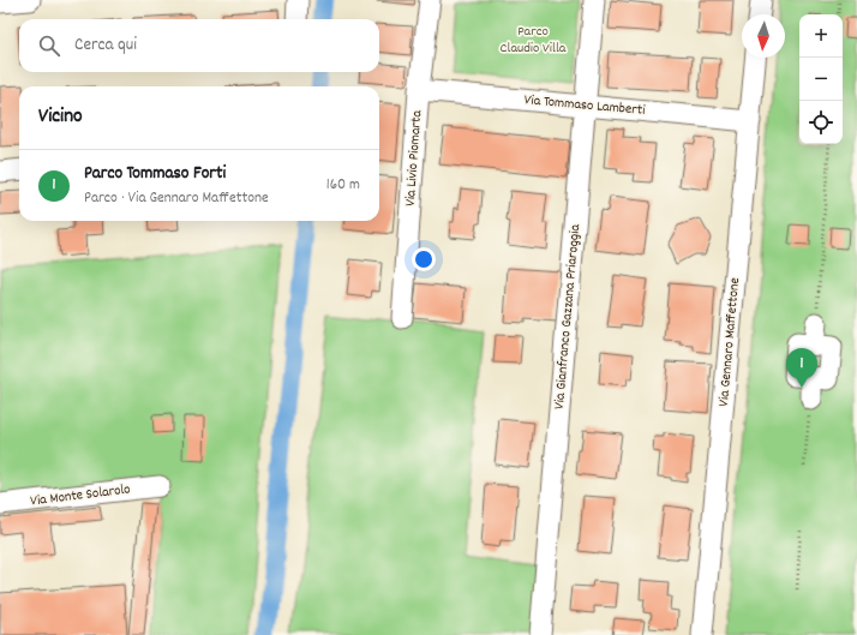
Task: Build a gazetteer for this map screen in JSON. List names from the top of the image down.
{
  "streets": {
    "street": [
      "Via Tommaso Lamberti",
      "Via Livio Piomarta",
      "Via Gianfranco Gazzana Priaroggia",
      "Via Gennaro Maffettone",
      "Via Monte Solarolo"
    ]
  },
  "crossings": [
    ["Via Tommaso Lamberti", "Via Livio Piomarta"],
    ["Via Tommaso Lamberti", "Via Gianfranco Gazzana Priaroggia"],
    ["Via Tommaso Lamberti", "Via Gennaro Maffettone"]
  ],
  "parks": ["Parco Claudio Villa"],
  "north": "bottom",
  "page": {
    "map_buttons": ["+", "−"],
    "search": "Cerca qui",
    "heading": "Vicino",
    "list": [
      {
        "mark": "1",
        "name": "Parco Tommaso Forti",
        "note": "Parco · Via Gennaro Maffettone",
        "value": "160 m"
      }
    ],
    "pins": "1"
  }
}
